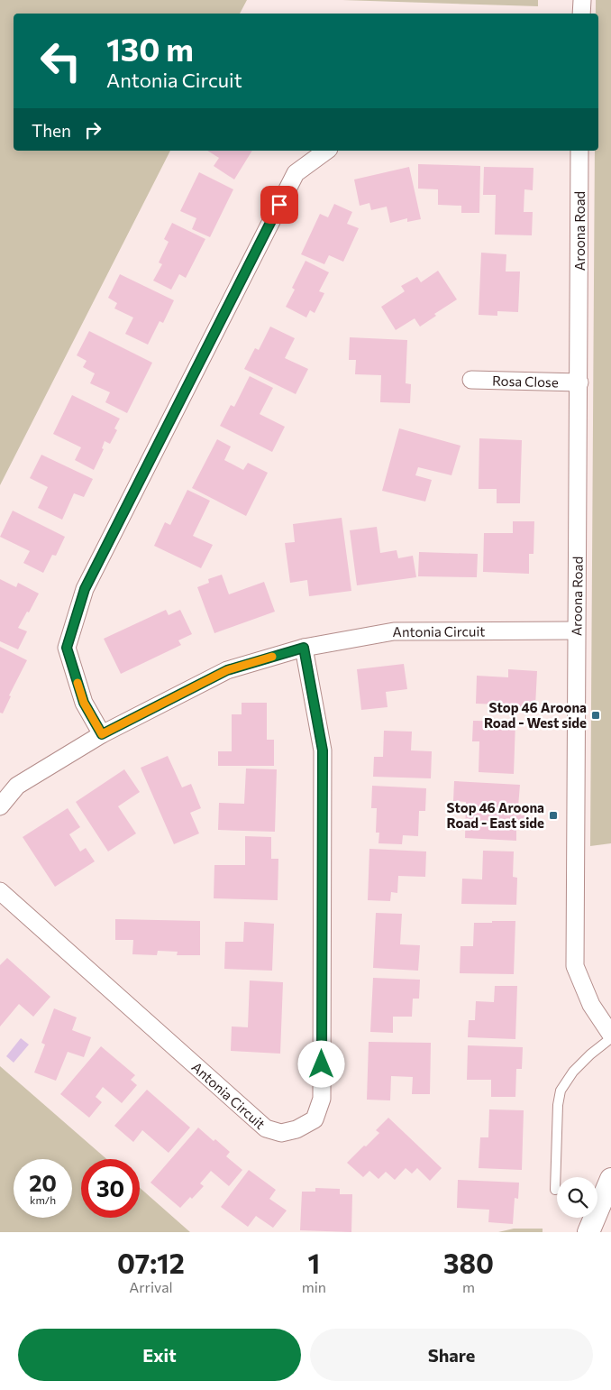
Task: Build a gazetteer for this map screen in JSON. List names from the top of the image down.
{
  "streets": {
    "street": ["Aroona Road", "Rosa Close", "Antonia Circuit"]
  },
  "crossings": [
    ["Aroona Road", "Rosa Close"],
    ["Aroona Road", "Antonia Circuit"]
  ],
  "places": {
    "transit": ["Stop 46 Aroona Road - West side", "Stop 46 Aroona Road - East side"]
  },
  "page": {
    "turn": ["130 m", "Antonia Circuit"],
    "then": "Then",
    "speed": "20 km/h",
    "limit": "30",
    "eta": [
      "07:12",
      "Arrival",
      "1",
      "min",
      "380",
      "m"
    ],
    "buttons": ["Exit", "Share"]
  }
}
